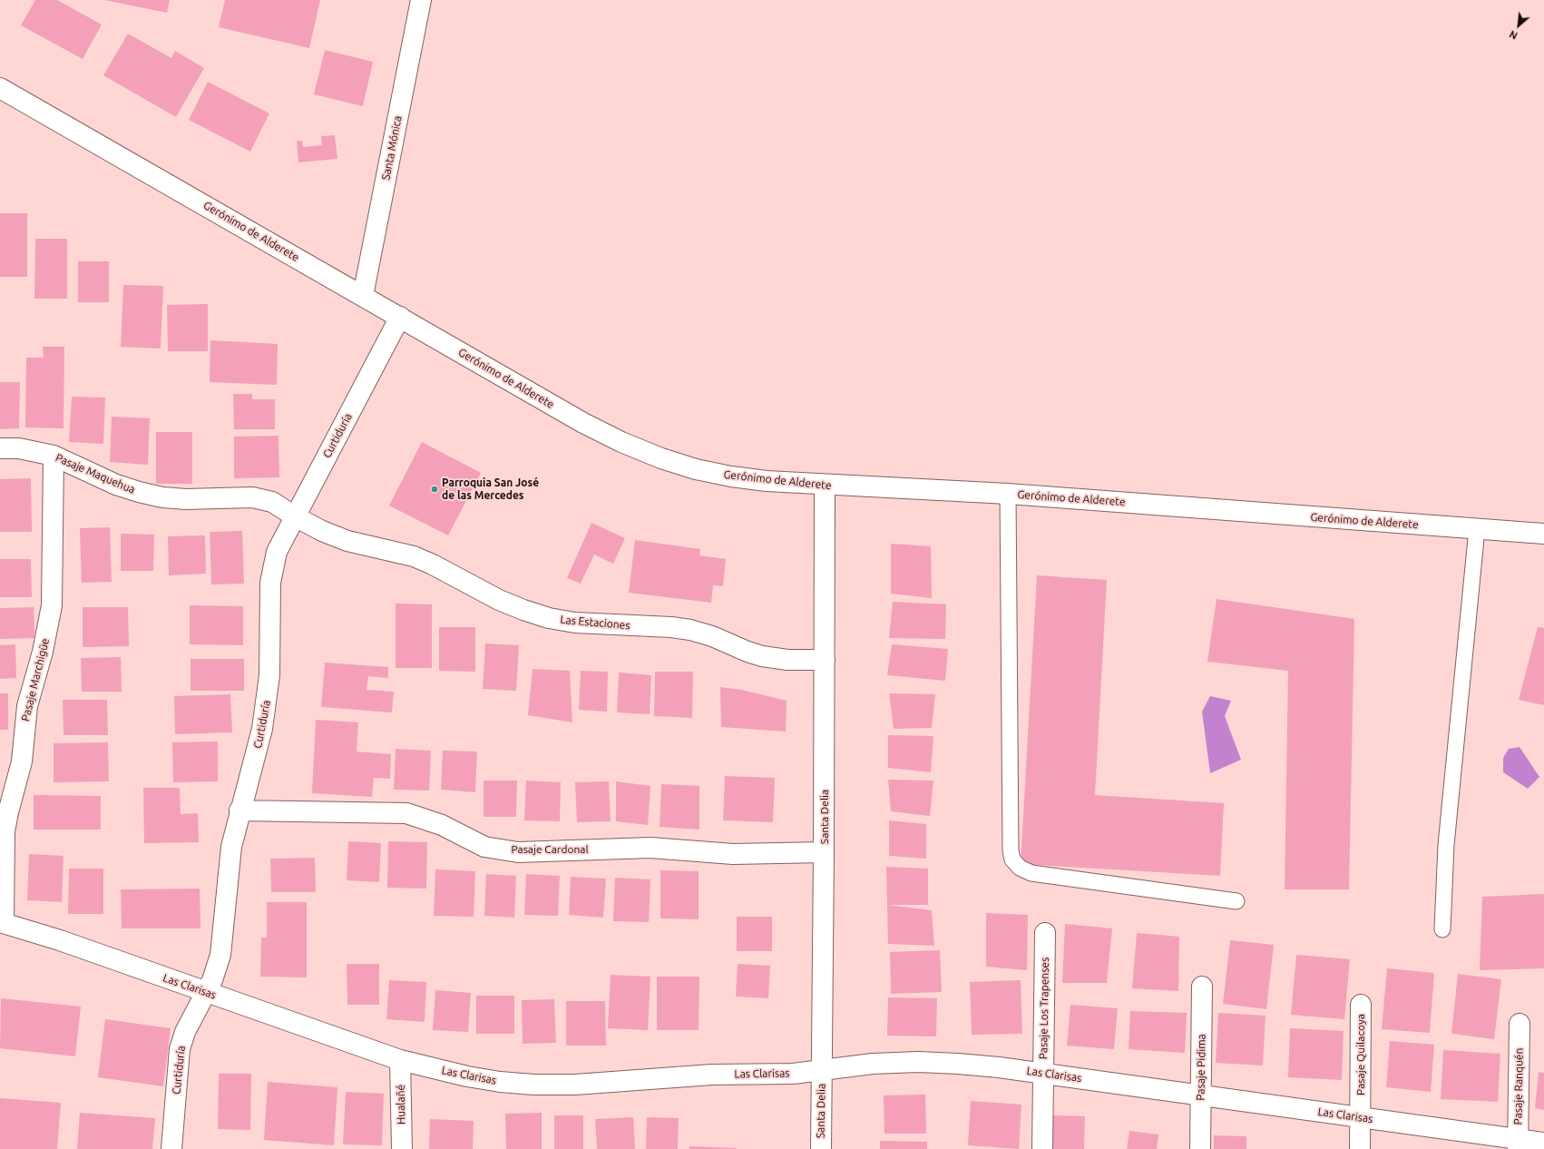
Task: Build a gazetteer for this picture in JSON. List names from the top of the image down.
{
  "streets": {
    "street": [
      "Santa Mónica",
      "Gerónimo de Alderete",
      "Curtiduría",
      "Pasaje Maquehua",
      "Las Estaciones",
      "Pasaje Marchigüe",
      "Santa Delia",
      "Pasaje Cardonal",
      "Las Clarisas",
      "Pasaje Los Trapenses",
      "Pasaje Quilacoya",
      "Pasaje Pidima",
      "Pasaje Ranquén",
      "Hualañé"
    ]
  },
  "crossings": [
    ["Santa Mónica", "Gerónimo de Alderete"],
    ["Gerónimo de Alderete", "Curtiduría"],
    ["Gerónimo de Alderete", "Santa Delia"],
    ["Curtiduría", "Pasaje Maquehua"],
    ["Curtiduría", "Las Estaciones"],
    ["Curtiduría", "Pasaje Cardonal"],
    ["Curtiduría", "Las Clarisas"],
    ["Pasaje Maquehua", "Las Estaciones"],
    ["Pasaje Maquehua", "Pasaje Marchigüe"],
    ["Las Estaciones", "Santa Delia"],
    ["Pasaje Marchigüe", "Las Clarisas"],
    ["Santa Delia", "Pasaje Cardonal"],
    ["Santa Delia", "Las Clarisas"],
    ["Las Clarisas", "Pasaje Los Trapenses"],
    ["Las Clarisas", "Pasaje Quilacoya"],
    ["Las Clarisas", "Pasaje Pidima"],
    ["Las Clarisas", "Pasaje Ranquén"],
    ["Las Clarisas", "Hualañé"]
  ],
  "places": ["Parroquia San José de las Mercedes"],
  "north": "bottom left"
}
